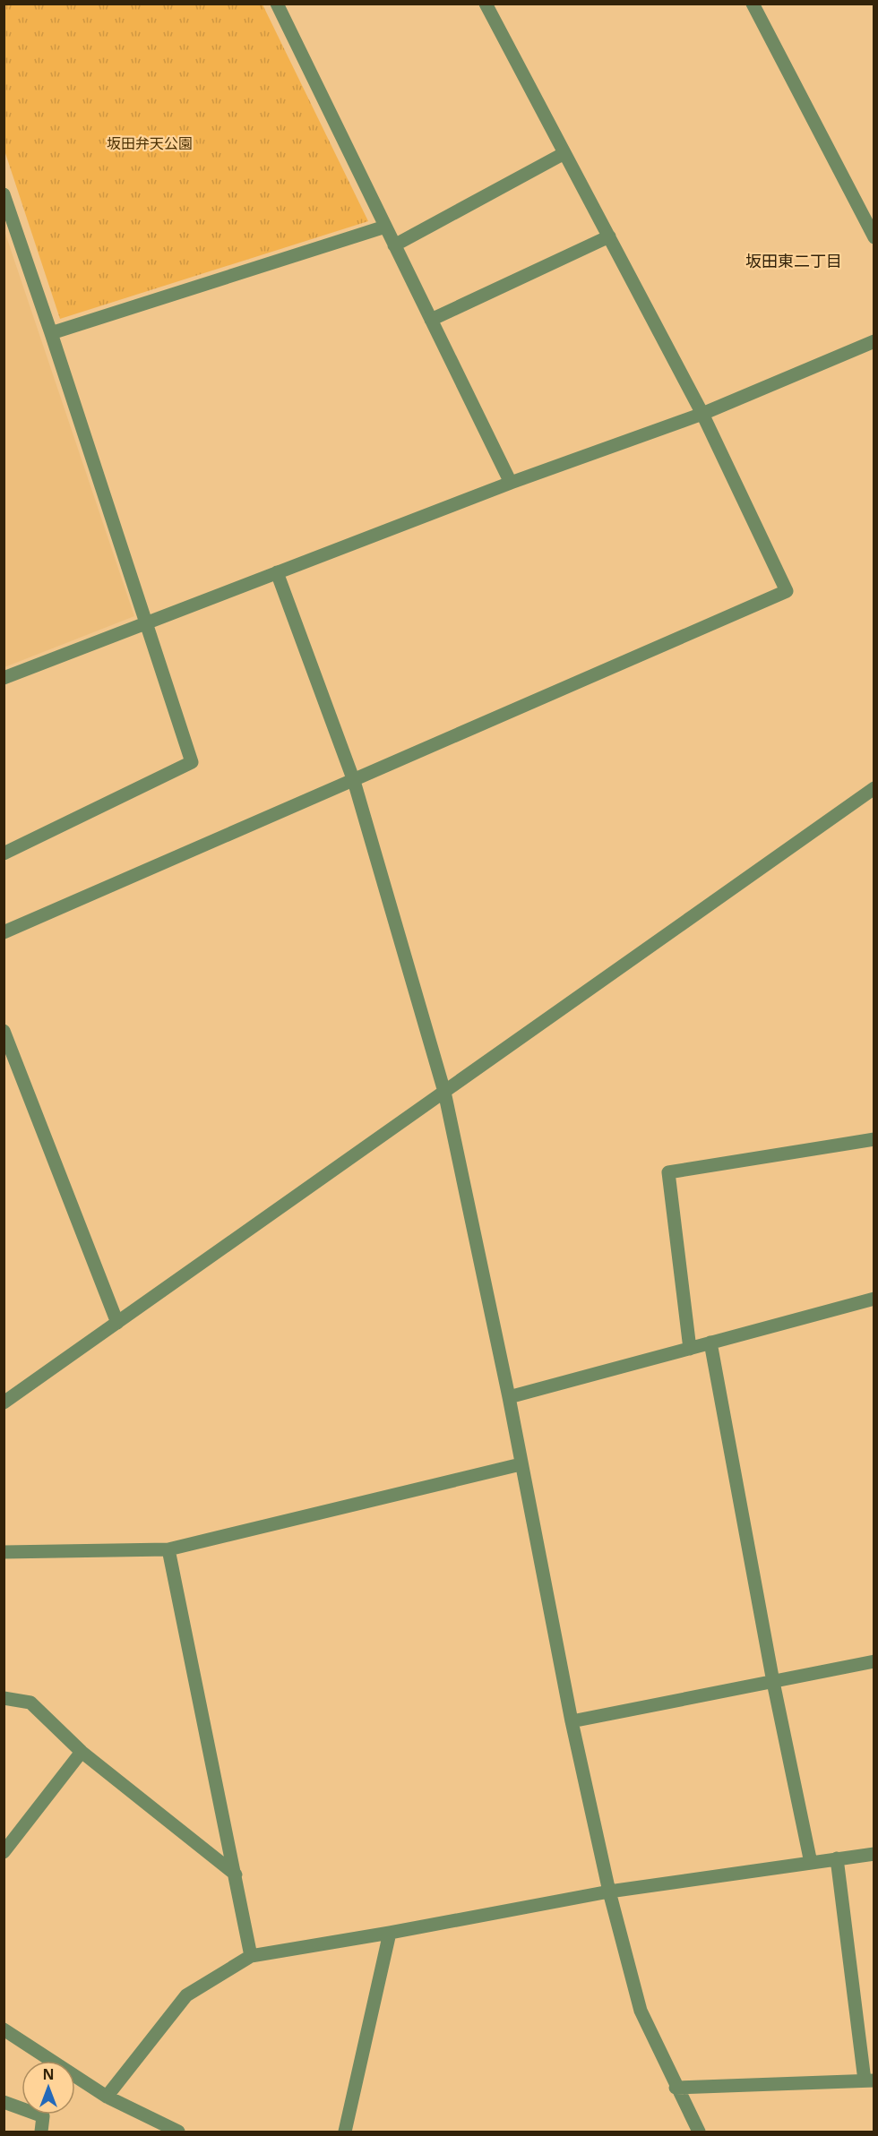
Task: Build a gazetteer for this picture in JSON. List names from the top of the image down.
{
  "districts": ["坂田東二丁目"],
  "parks": ["坂田弁天公園"],
  "north": "top"
}
